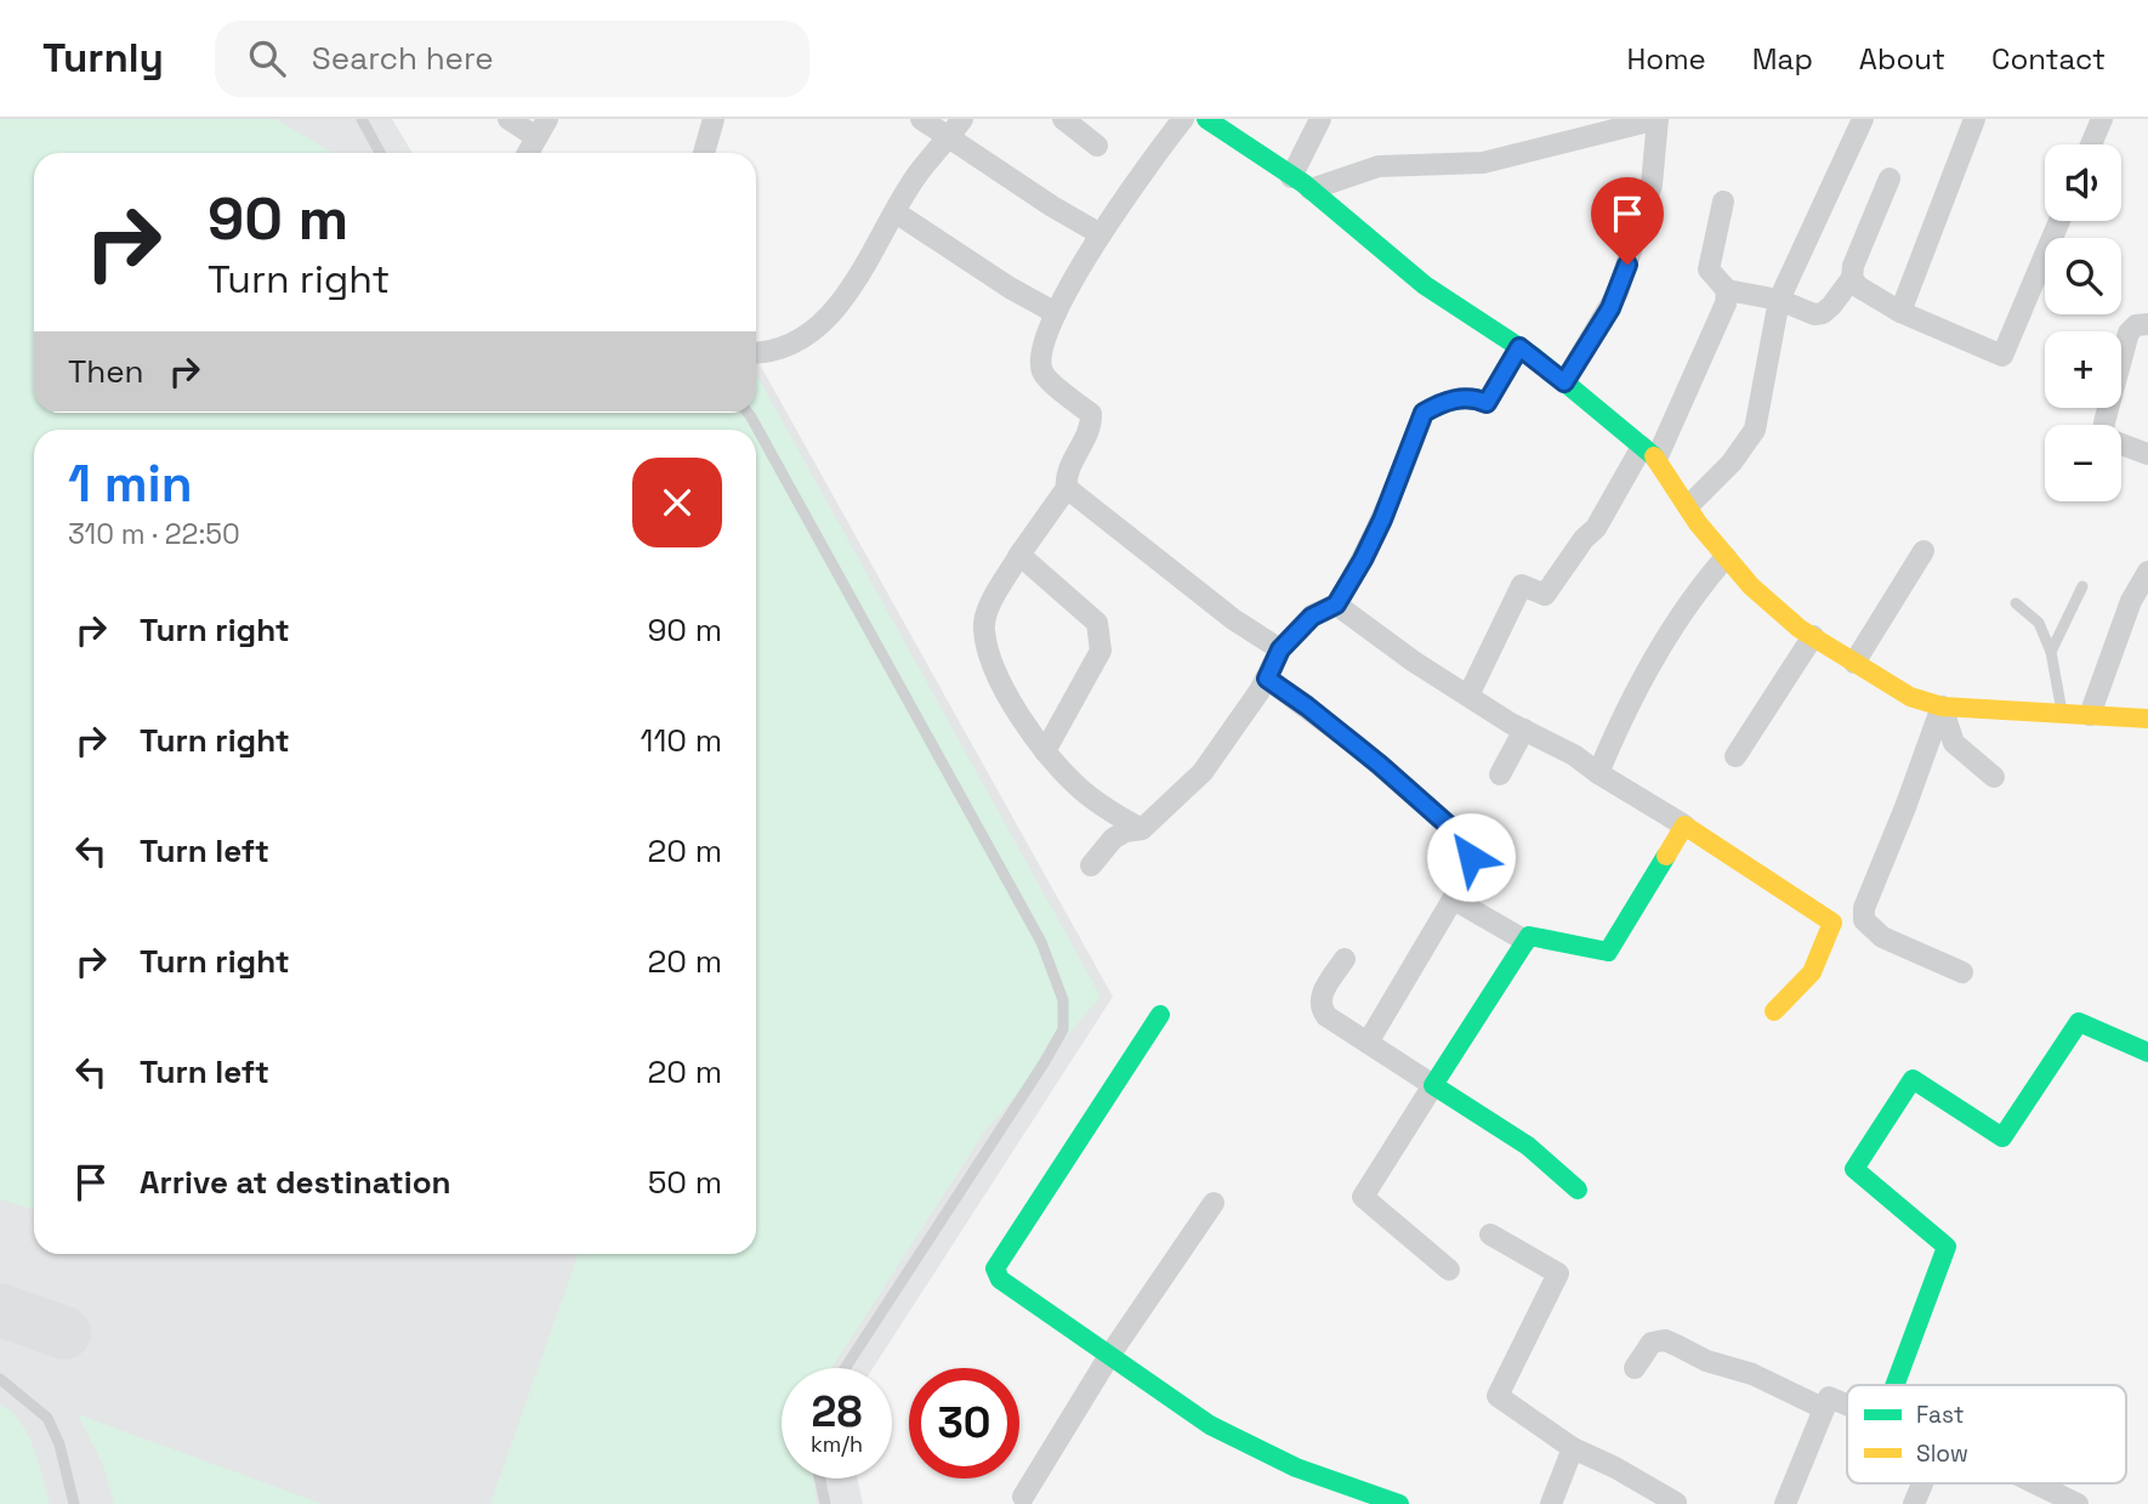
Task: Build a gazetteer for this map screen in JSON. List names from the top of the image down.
{
  "legend": ["Fast", "Slow"],
  "page": {
    "header": "Turnly",
    "search": "Search here",
    "nav": [
      "Home",
      "Map",
      "About",
      "Contact"
    ],
    "map_buttons": ["+", "−"],
    "turn": ["90 m", "Turn right"],
    "then": "Then",
    "heading": ["1 min", "310 m · 22:50"],
    "list": [
      {
        "name": "Turn right",
        "value": "90 m"
      },
      {
        "name": "Turn right",
        "value": "110 m"
      },
      {
        "name": "Turn left",
        "value": "20 m"
      },
      {
        "name": "Turn right",
        "value": "20 m"
      },
      {
        "name": "Turn left",
        "value": "20 m"
      },
      {
        "name": "Arrive at destination",
        "value": "50 m"
      }
    ],
    "speed": "28 km/h",
    "limit": "30"
  }
}
